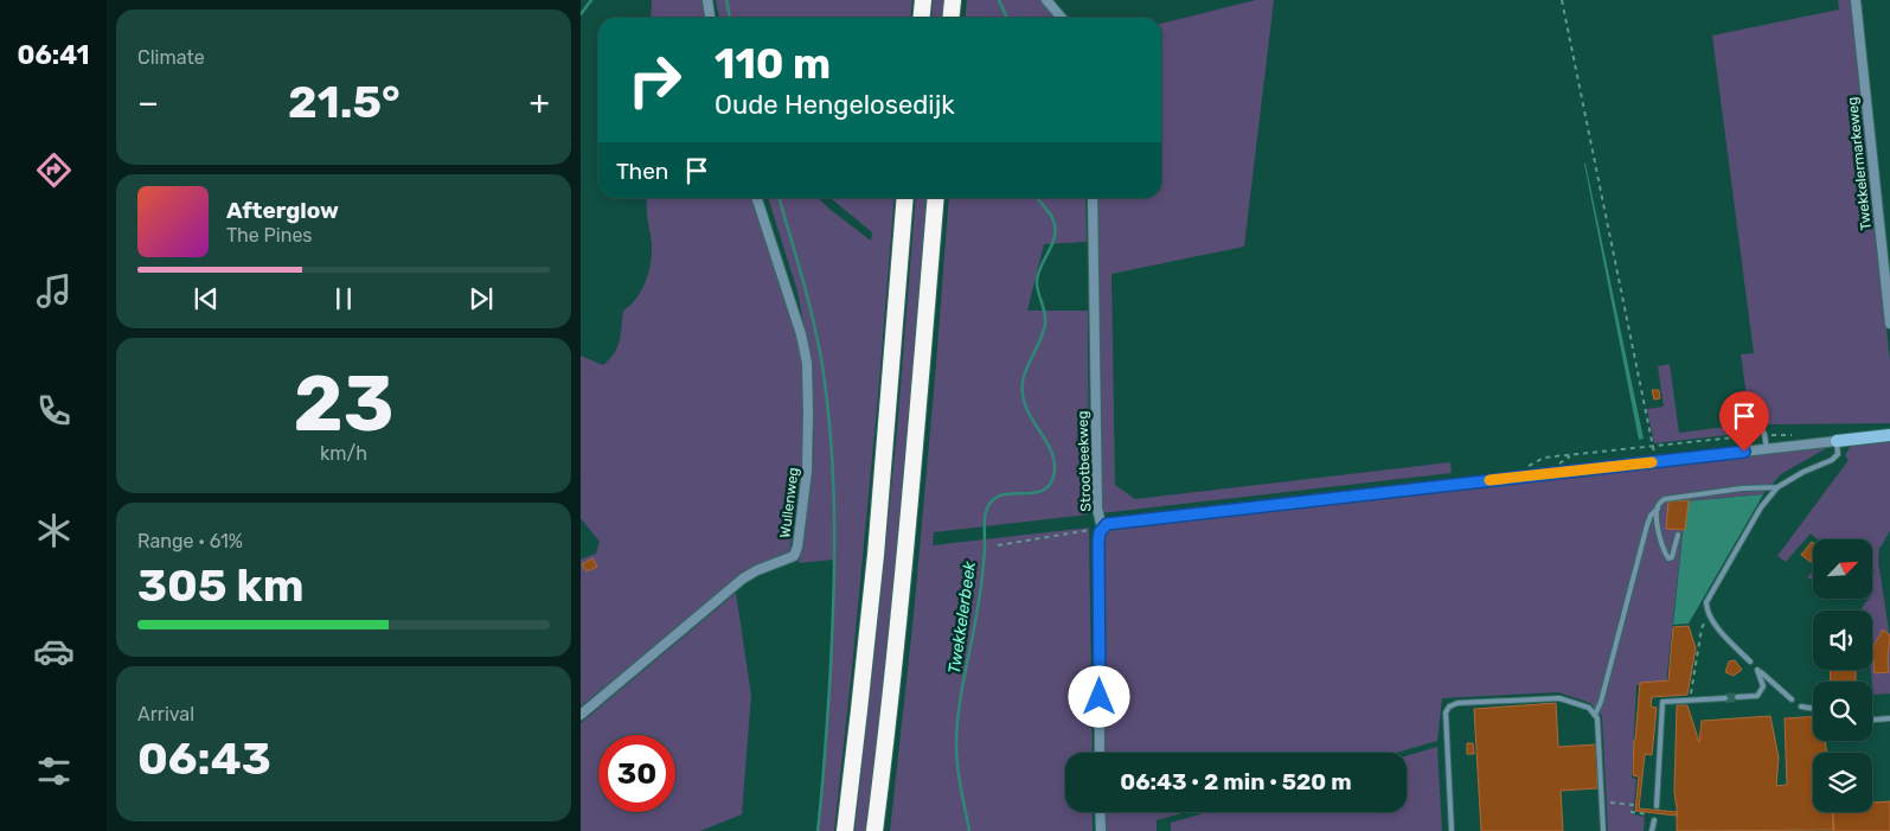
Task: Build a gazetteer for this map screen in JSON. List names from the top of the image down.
{
  "streets": {
    "street": ["Twekkelermarkeweg", "Strootbeekweg", "Wullenweg"]
  },
  "water": ["Twekkelerbeek"],
  "north": "top right",
  "page": {
    "tabs": "06:41",
    "tile": [
      "Climate",
      ["23", "km/h"],
      ["Range · 61%", "305 km"],
      ["Arrival", "06:43"]
    ],
    "turn": ["110 m", "Oude Hengelosedijk"],
    "heat": ["−", "21.5°", "+"],
    "then": "Then",
    "song": ["Afterglow", "The Pines"],
    "limit": "30",
    "trip": "06:43 · 2 min · 520 m"
  }
}
